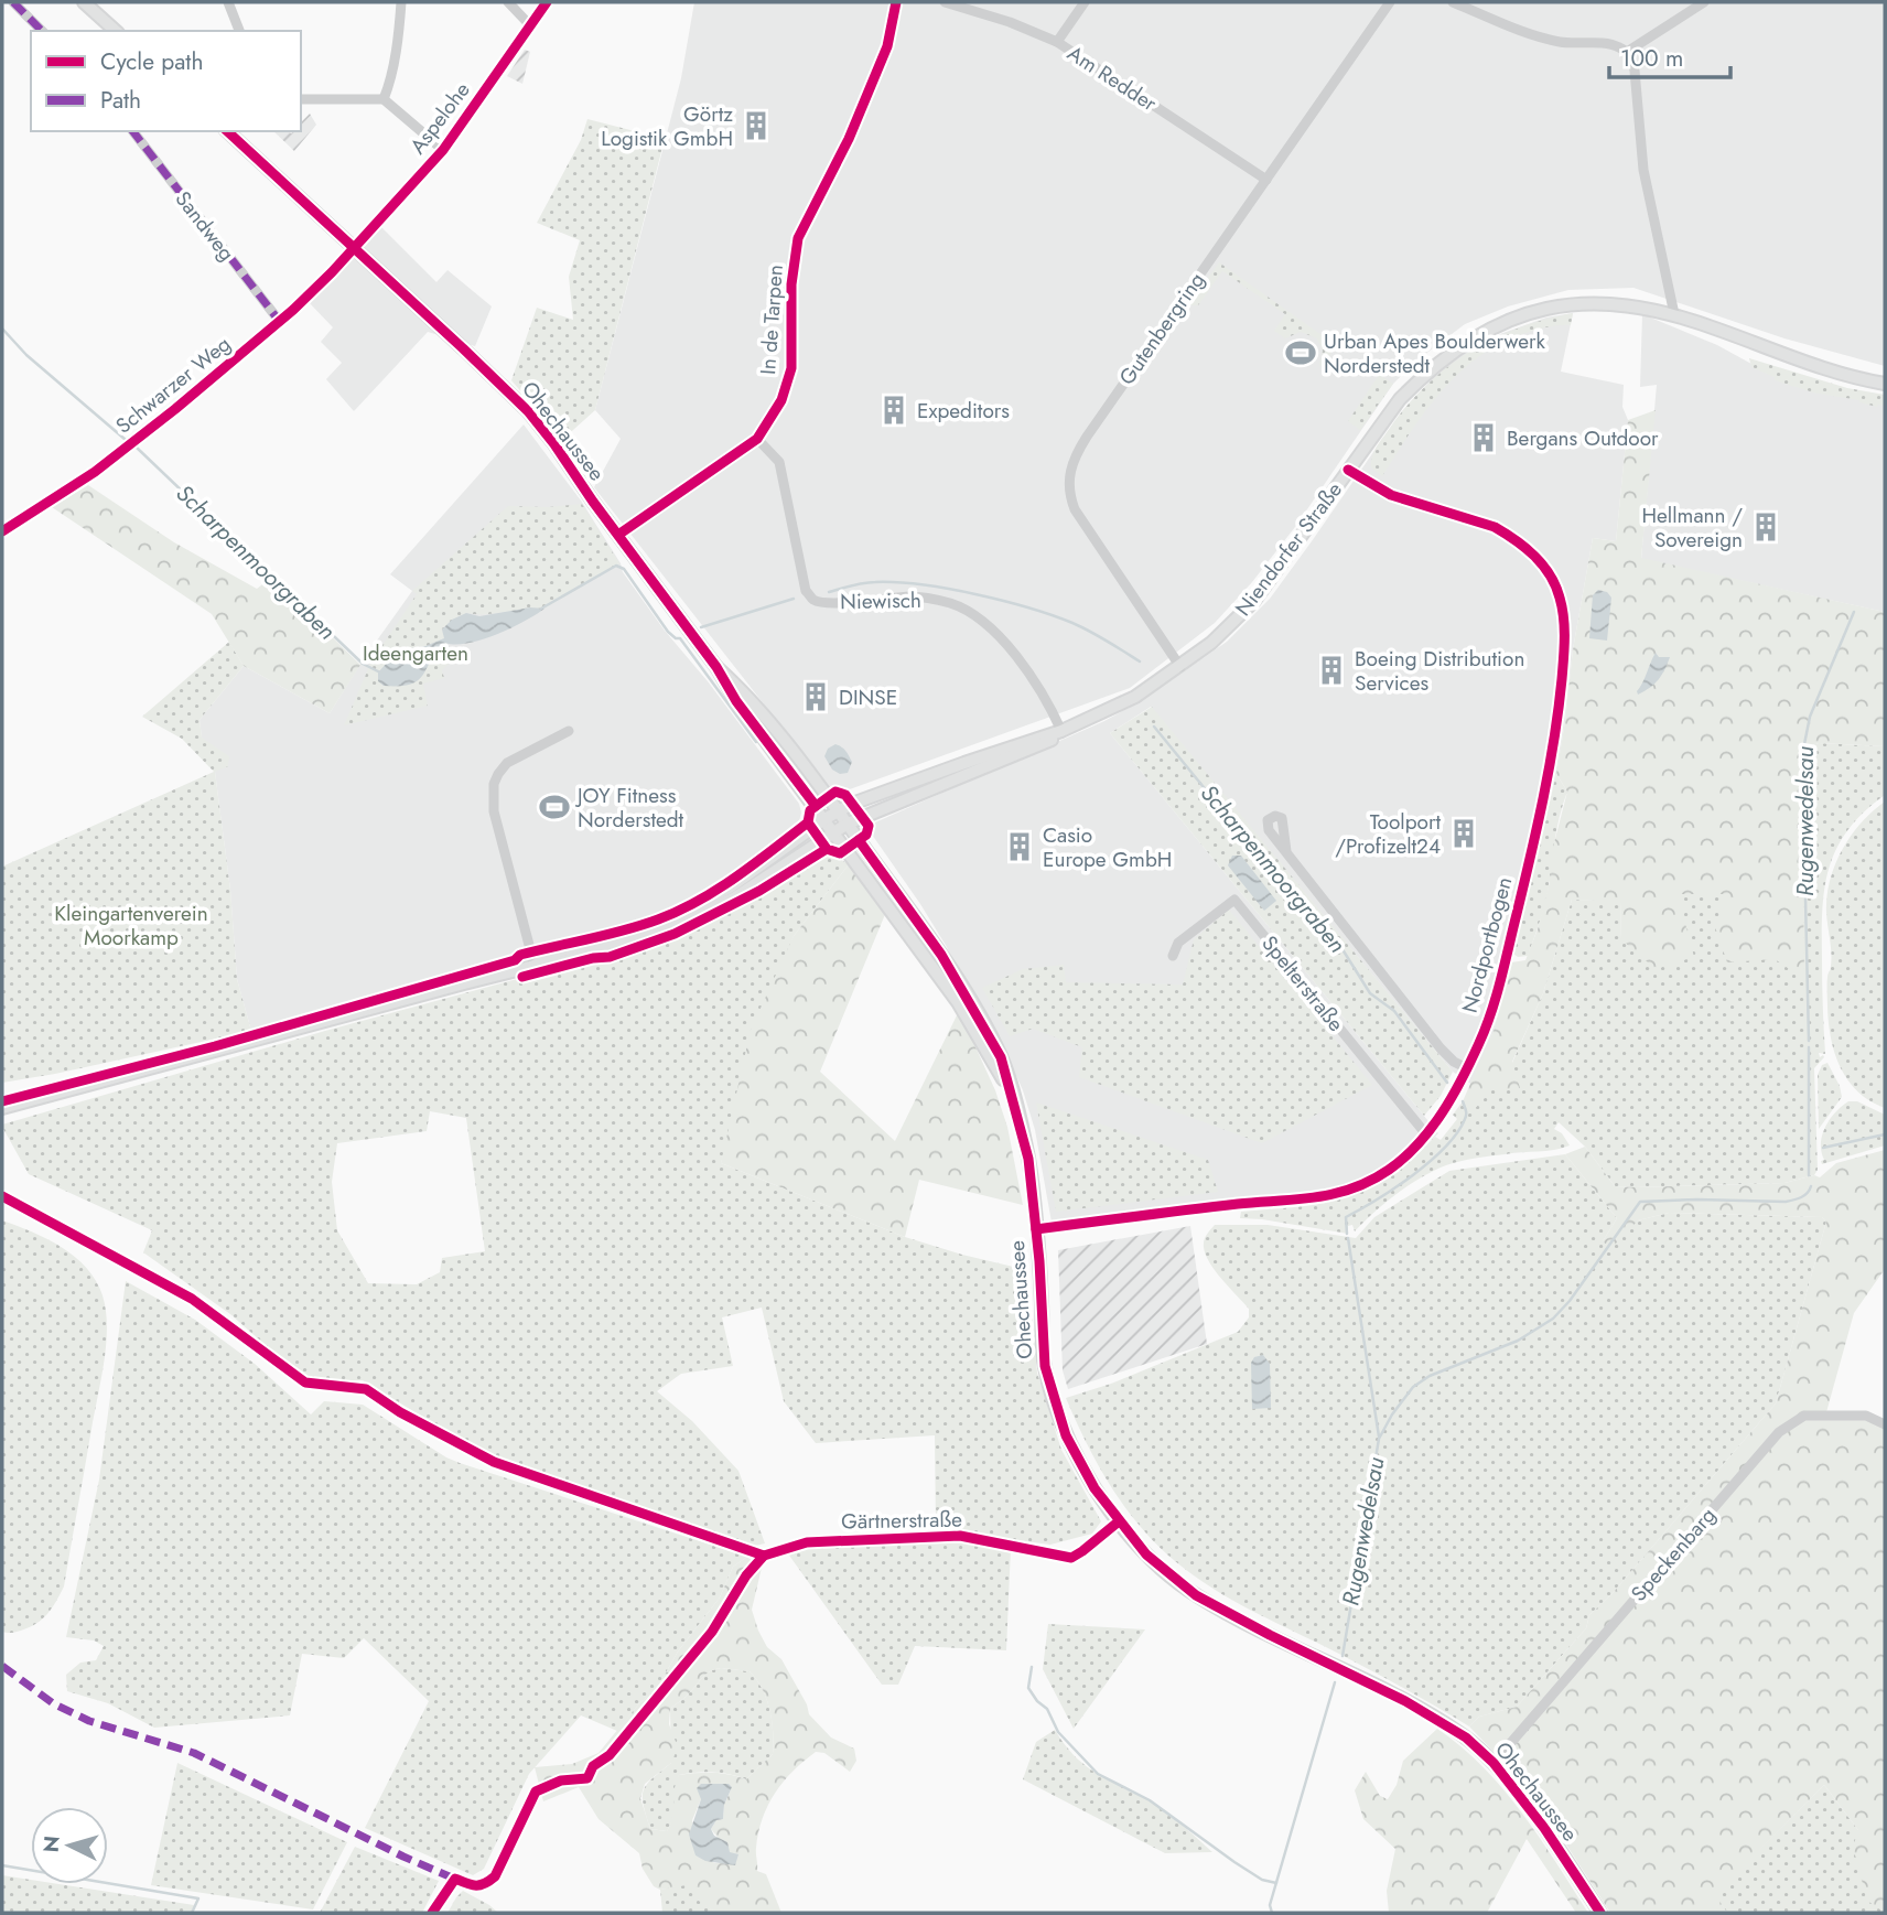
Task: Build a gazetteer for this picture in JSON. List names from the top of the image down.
{
  "streets": {
    "main road": ["Ohechaussee", "Niendorfer Straße"],
    "street": [
      "Am Redder",
      "Aspelohe",
      "Sandweg",
      "In de Tarpen",
      "Gutenbergring",
      "Schwarzer Weg",
      "Niewisch",
      "Nordportbogen",
      "Spelterstraße",
      "Gärtnerstraße",
      "Speckenbarg"
    ]
  },
  "crossings": [
    ["Am Redder", "Gutenbergring"],
    ["Aspelohe", "Schwarzer Weg"],
    ["Aspelohe", "Ohechaussee"],
    ["Sandweg", "Schwarzer Weg"],
    ["In de Tarpen", "Ohechaussee"],
    ["In de Tarpen", "Niewisch"],
    ["Gutenbergring", "Niendorfer Straße"],
    ["Schwarzer Weg", "Ohechaussee"],
    ["Ohechaussee", "Niendorfer Straße"],
    ["Ohechaussee", "Nordportbogen"],
    ["Ohechaussee", "Gärtnerstraße"],
    ["Ohechaussee", "Speckenbarg"],
    ["Niendorfer Straße", "Niewisch"],
    ["Niendorfer Straße", "Nordportbogen"],
    ["Nordportbogen", "Spelterstraße"]
  ],
  "water": ["Scharpenmoorgraben", "Rugenwedelsau"],
  "parks": ["Ideengarten", "Kleingartenverein Moorkamp"],
  "places": {
    "building": [
      "Görtz Logistik GmbH",
      "Expeditors",
      "Bergans Outdoor",
      "Hellmann / Sovereign",
      "Boeing Distribution Services",
      "DINSE",
      "Toolport /Profizelt24",
      "Casio Europe GmbH"
    ],
    "sports": ["Urban Apes Boulderwerk Norderstedt", "JOY Fitness Norderstedt"]
  },
  "legend": ["Cycle path", "Path"],
  "scale_bar": "100 m",
  "north": "left"
}
